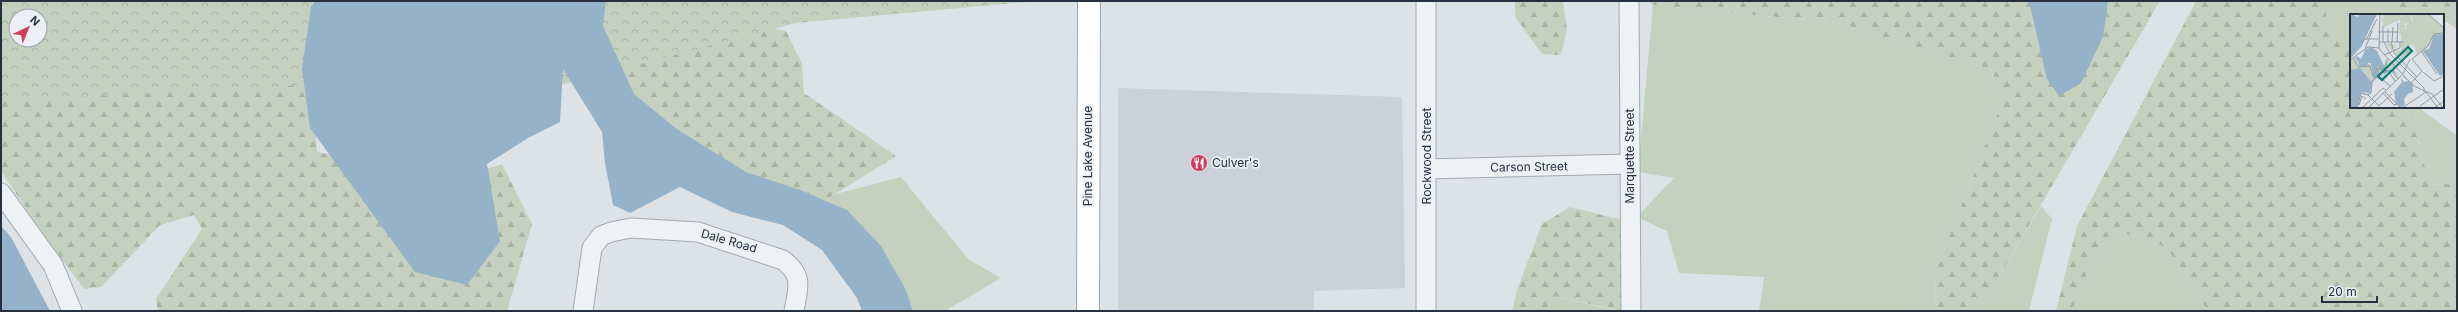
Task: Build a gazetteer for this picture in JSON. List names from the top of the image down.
{
  "streets": {
    "main road": ["Pine Lake Avenue"],
    "street": [
      "Rockwood Street",
      "Marquette Street",
      "Carson Street",
      "Dale Road"
    ]
  },
  "crossings": [
    ["Rockwood Street", "Carson Street"],
    ["Marquette Street", "Carson Street"]
  ],
  "places": {
    "restaurant": ["Culver's"]
  },
  "scale_bar": "20 m",
  "north": "top right"
}
